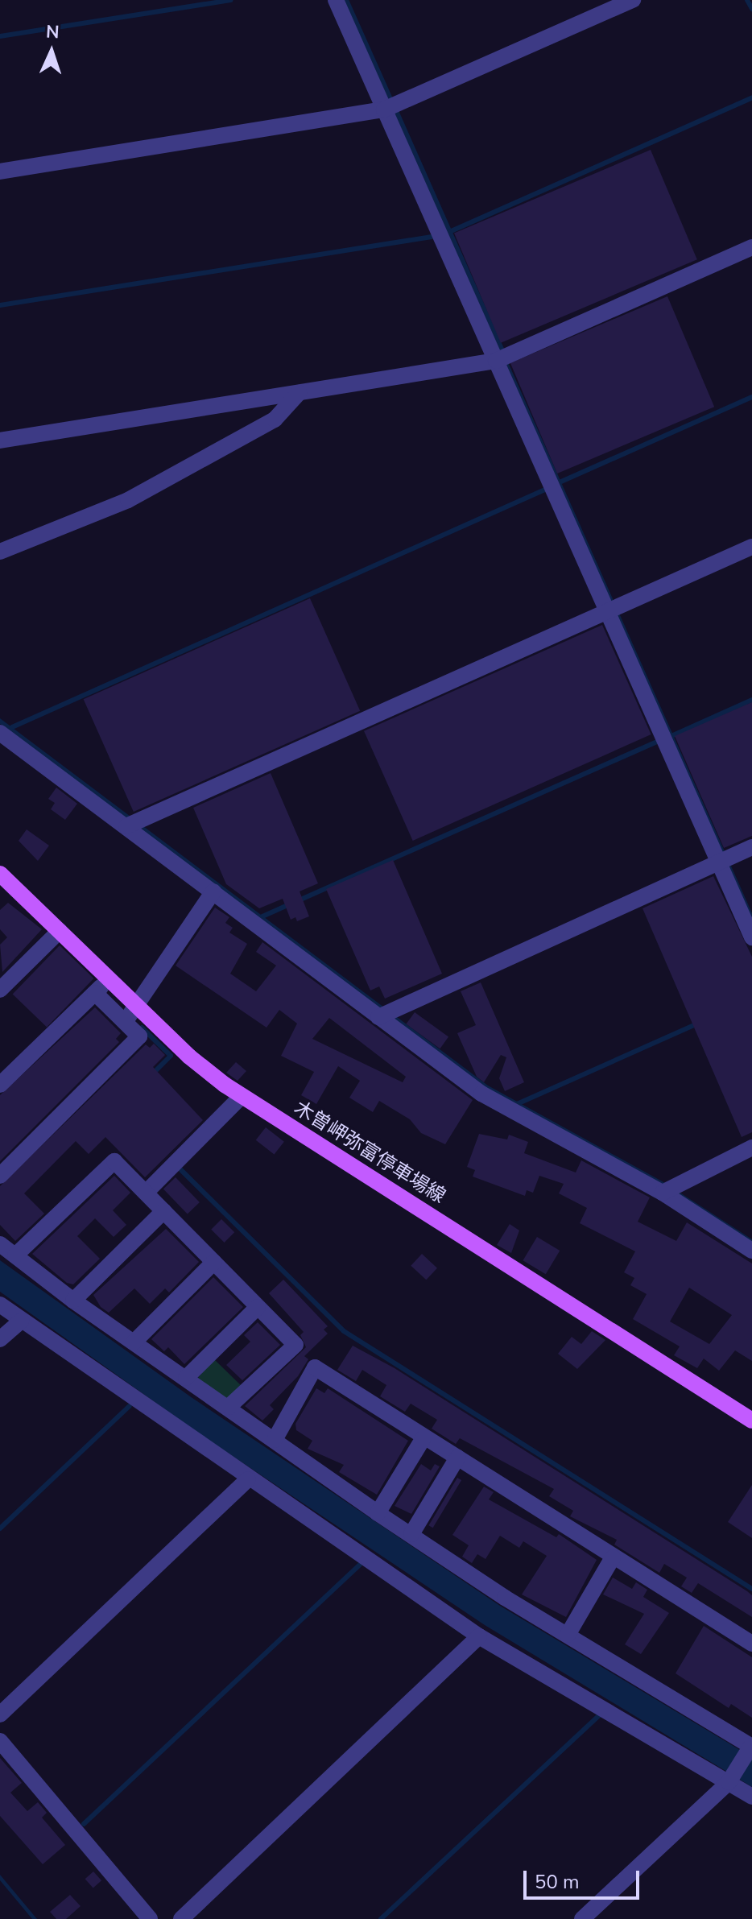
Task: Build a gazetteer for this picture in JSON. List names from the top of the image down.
{
  "streets": {
    "main road": ["木曽岬弥富停車場線"]
  },
  "scale_bar": "50 m",
  "north": "top"
}
